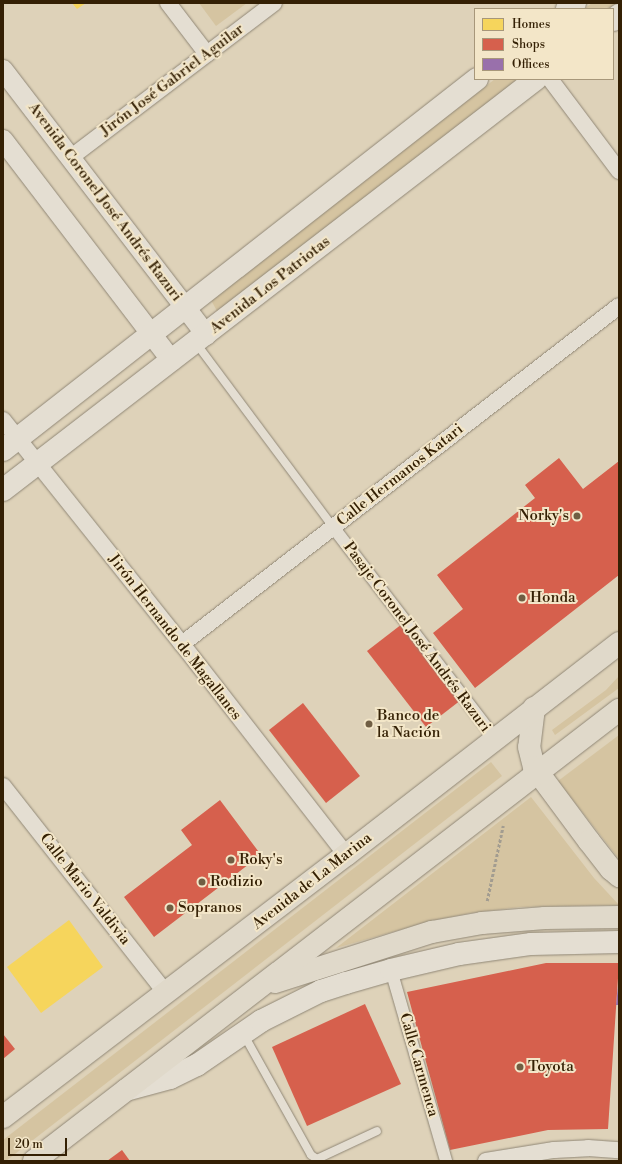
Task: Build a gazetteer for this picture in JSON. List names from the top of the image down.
{
  "streets": {
    "main road": ["Avenida Los Patriotas", "Avenida de La Marina"],
    "street": [
      "Jirón José Gabriel Aguilar",
      "Avenida Coronel José Andrés Razuri",
      "Calle Hermanos Katari",
      "Jirón Hernando de Magallanes",
      "Pasaje Coronel José Andrés Razuri",
      "Calle Mario Valdivia",
      "Calle Carmenca"
    ]
  },
  "crossings": [
    ["Jirón José Gabriel Aguilar", "Avenida Coronel José Andrés Razuri"],
    ["Avenida Coronel José Andrés Razuri", "Avenida Los Patriotas"],
    ["Avenida Coronel José Andrés Razuri", "Pasaje Coronel José Andrés Razuri"],
    ["Avenida Los Patriotas", "Jirón Hernando de Magallanes"],
    ["Avenida Los Patriotas", "Pasaje Coronel José Andrés Razuri"],
    ["Calle Hermanos Katari", "Jirón Hernando de Magallanes"],
    ["Calle Hermanos Katari", "Pasaje Coronel José Andrés Razuri"],
    ["Jirón Hernando de Magallanes", "Avenida de La Marina"],
    ["Pasaje Coronel José Andrés Razuri", "Avenida de La Marina"],
    ["Avenida de La Marina", "Calle Mario Valdivia"]
  ],
  "places": [
    "Norky's",
    "Honda",
    "Banco de la Nación",
    "Roky's",
    "Rodizio",
    "Sopranos",
    "Toyota"
  ],
  "legend": ["Homes", "Shops", "Offices"],
  "scale_bar": "20 m"
}
